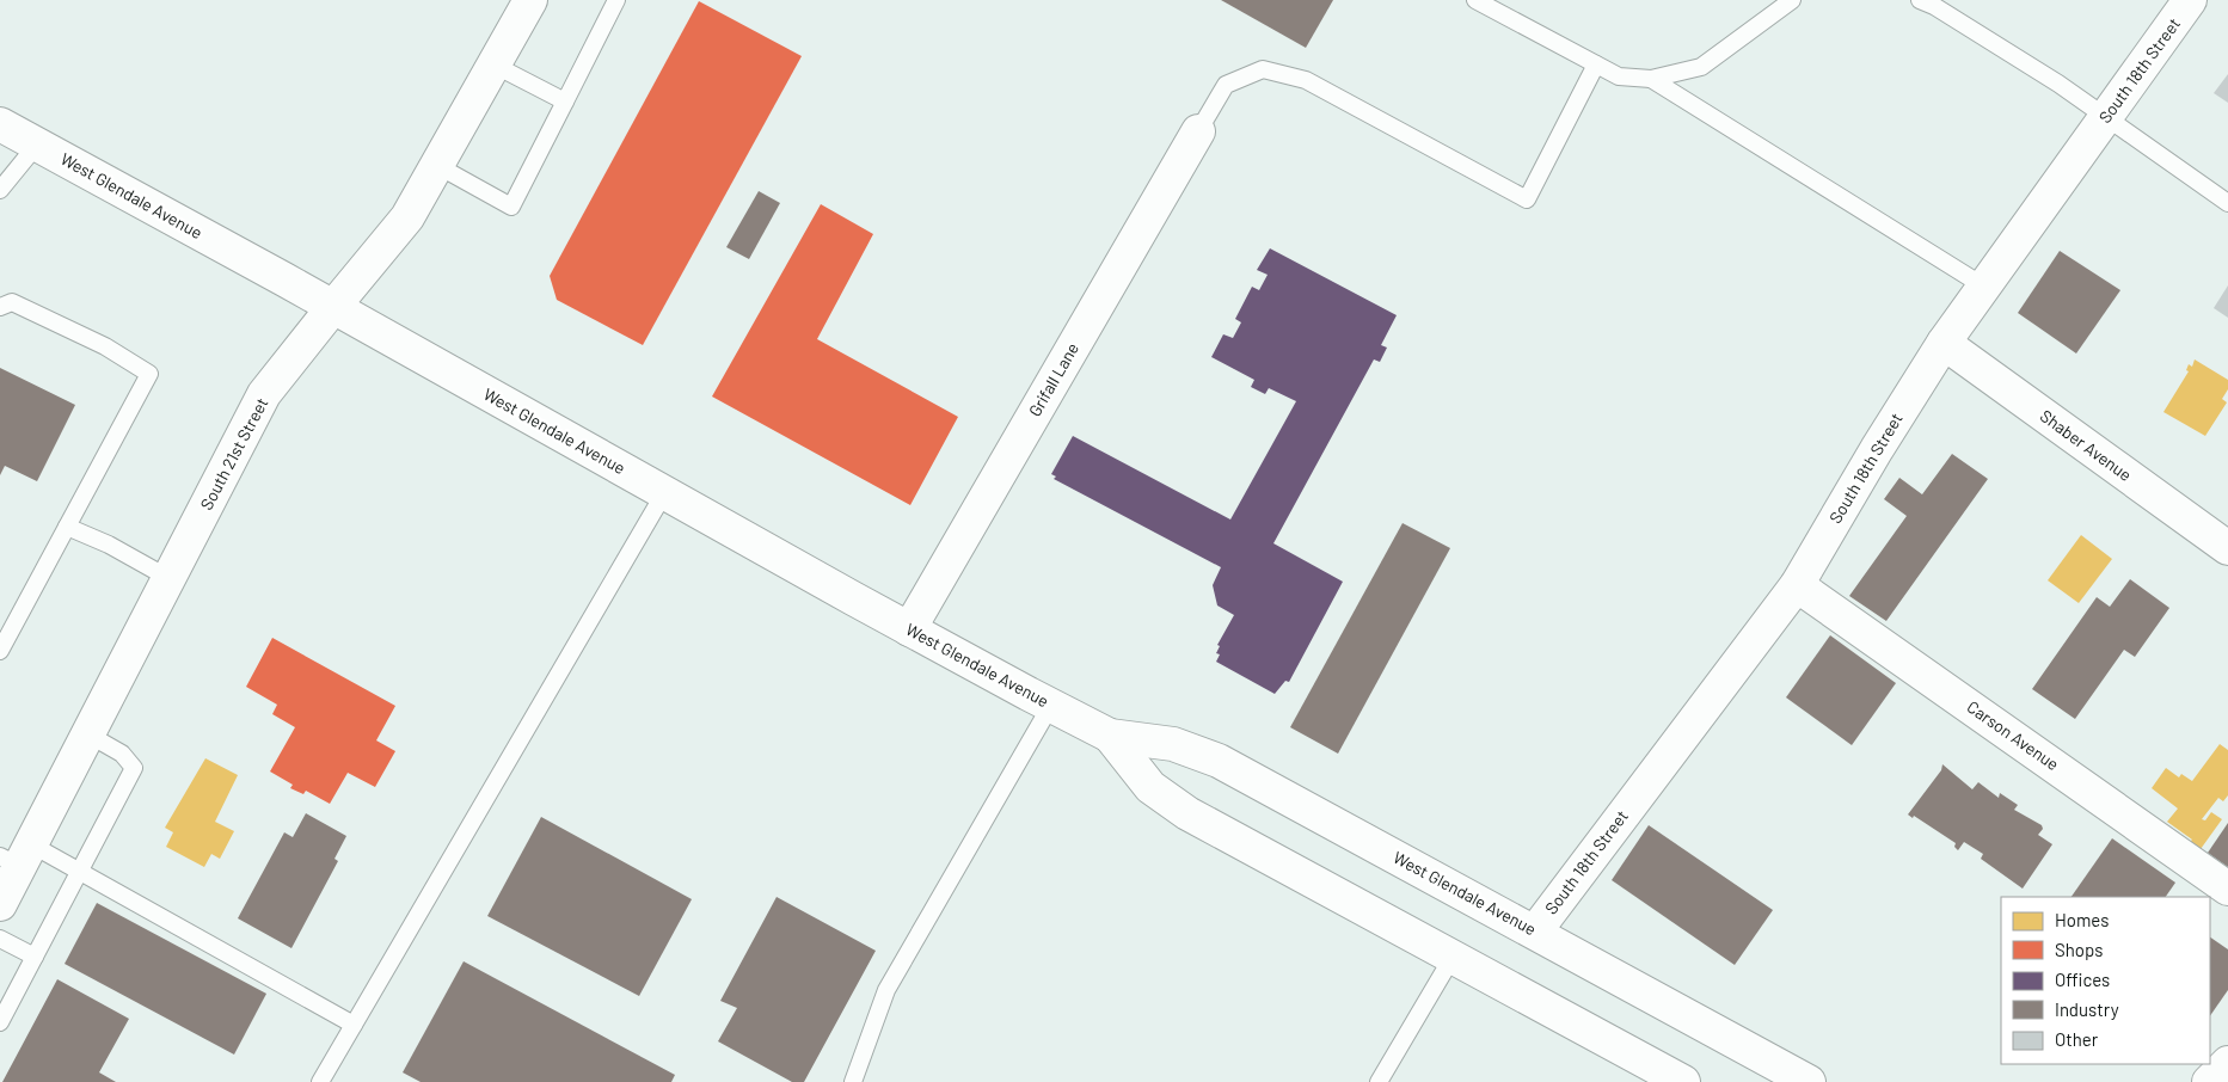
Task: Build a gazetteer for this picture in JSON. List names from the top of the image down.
{
  "streets": {
    "street": [
      "South 18th Street",
      "West Glendale Avenue",
      "Grifall Lane",
      "Shaber Avenue",
      "South 21st Street",
      "Carson Avenue"
    ]
  },
  "crossings": [
    ["South 18th Street", "West Glendale Avenue"],
    ["South 18th Street", "Shaber Avenue"],
    ["South 18th Street", "Carson Avenue"],
    ["West Glendale Avenue", "Grifall Lane"],
    ["West Glendale Avenue", "South 21st Street"]
  ],
  "legend": [
    "Homes",
    "Shops",
    "Offices",
    "Industry",
    "Other"
  ]
}
